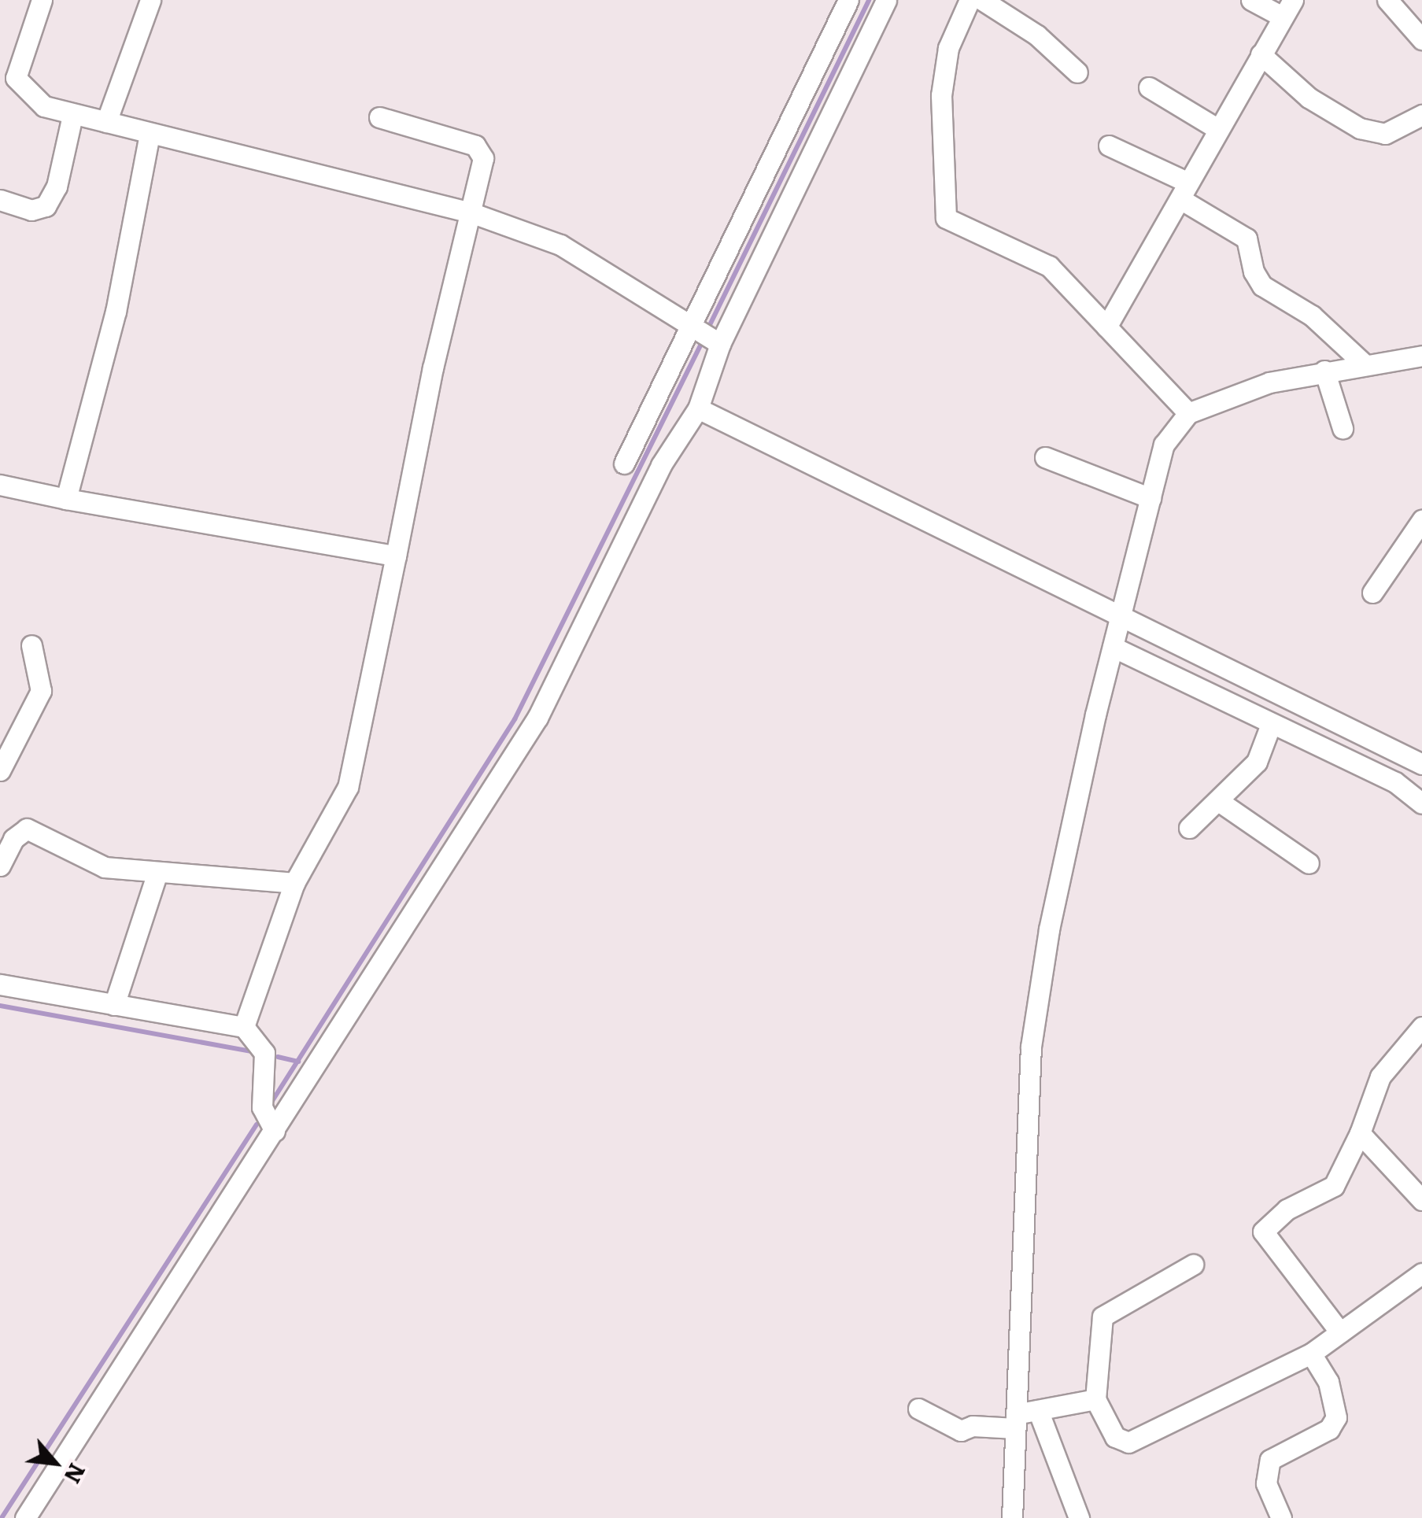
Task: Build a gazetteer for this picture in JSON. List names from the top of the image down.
{
  "north": "bottom right"
}
